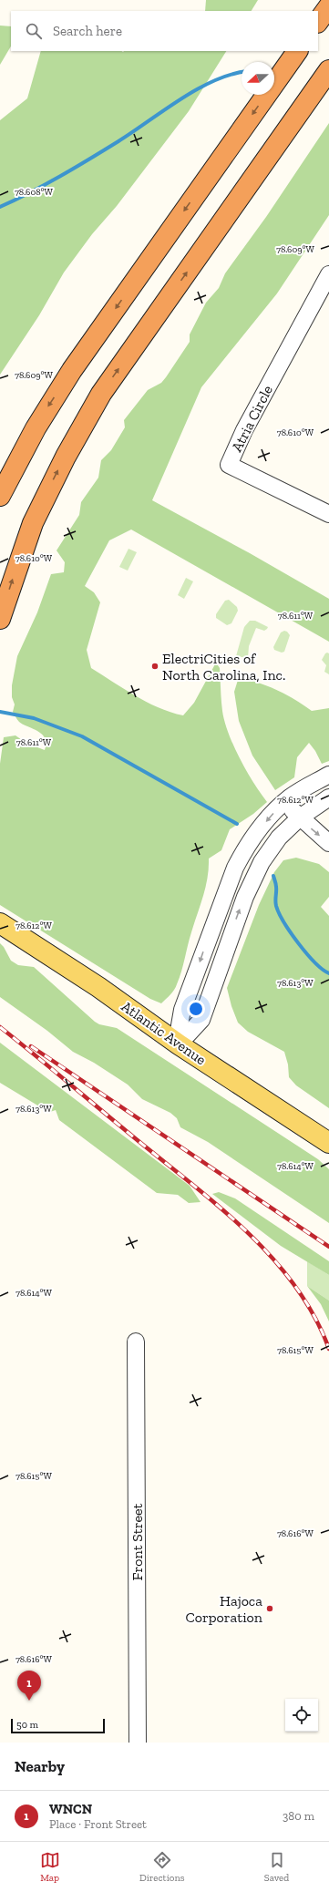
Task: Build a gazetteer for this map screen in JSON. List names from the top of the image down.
{
  "streets": {
    "main road": ["Atlantic Avenue"],
    "street": ["Atria Circle", "Front Street"]
  },
  "places": ["ElectriCities of North Carolina, Inc.", "Hajoca Corporation"],
  "scale_bar": "50 m",
  "north": "left",
  "page": {
    "search": "Search here",
    "pins": "1",
    "scale": "50 m",
    "heading": "Nearby",
    "list": [
      {
        "mark": "1",
        "name": "WNCN",
        "note": "Place · Front Street",
        "value": "380 m"
      }
    ],
    "nav": ["Map", "Directions", "Saved"]
  },
  "coordinates": [
    "78.608°W",
    "78.609°W",
    "78.610°W",
    "78.611°W",
    "78.612°W",
    "78.613°W",
    "78.614°W",
    "78.615°W",
    "78.616°W"
  ]
}
